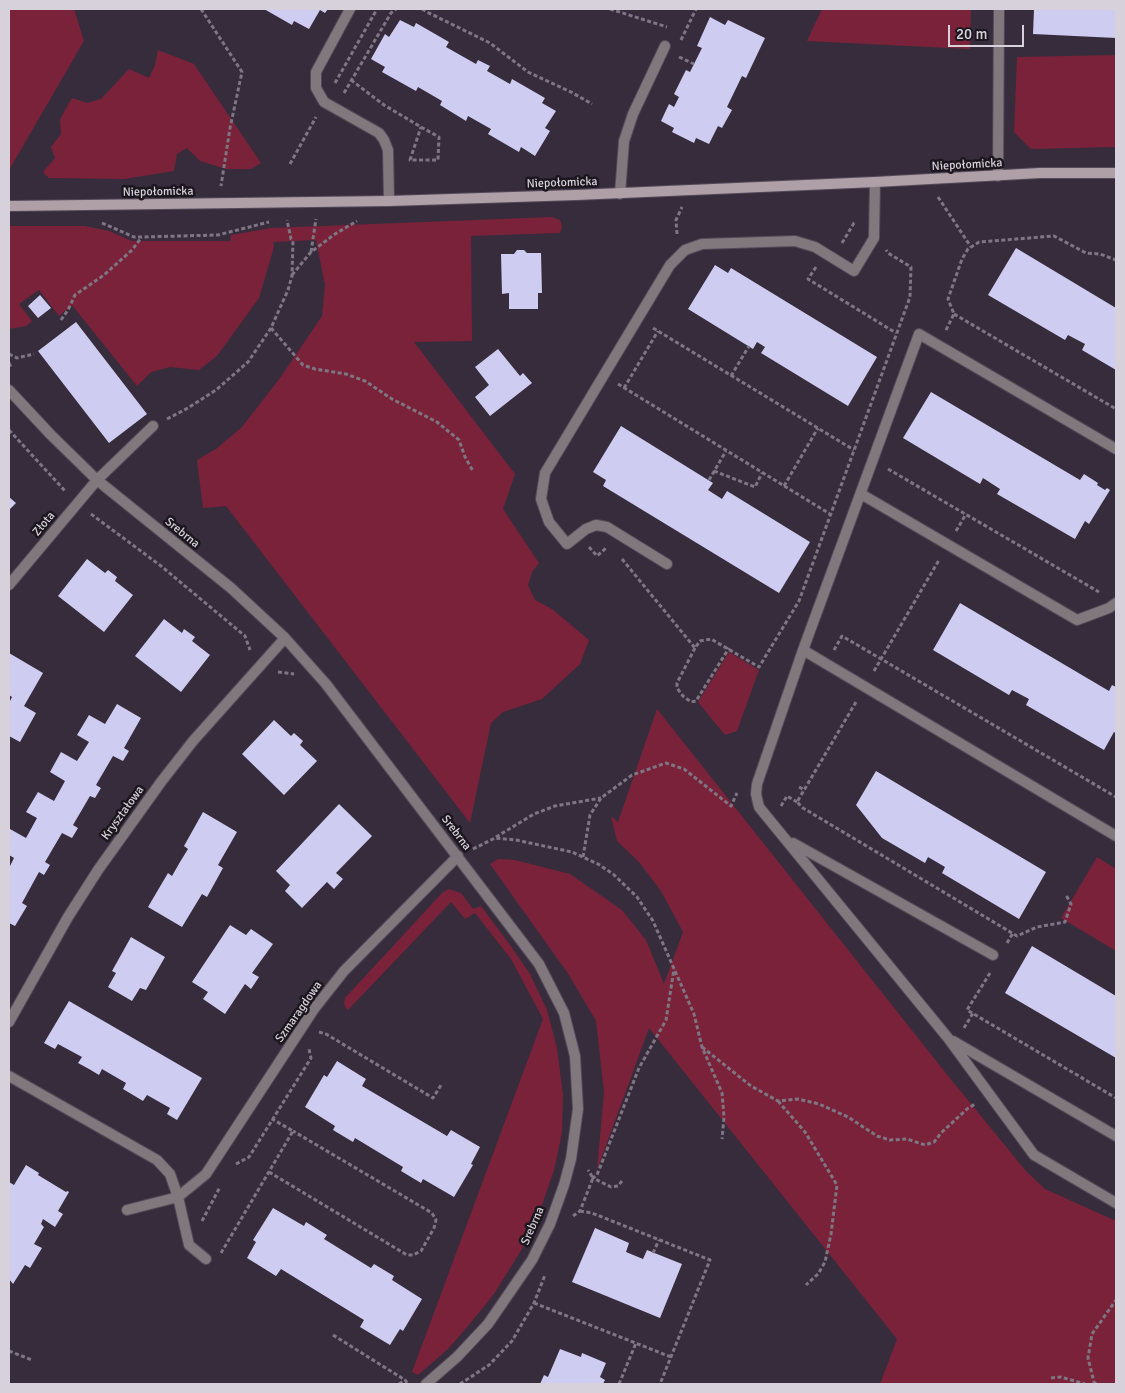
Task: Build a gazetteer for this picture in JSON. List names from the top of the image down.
{
  "streets": {
    "main road": ["Niepołomicka"],
    "street": [
      "Złota",
      "Srebrna",
      "Kryształowa",
      "Szmaragdowa"
    ]
  },
  "crossings": [
    ["Złota", "Srebrna"],
    ["Srebrna", "Kryształowa"],
    ["Srebrna", "Szmaragdowa"]
  ],
  "scale_bar": "20 m"
}
